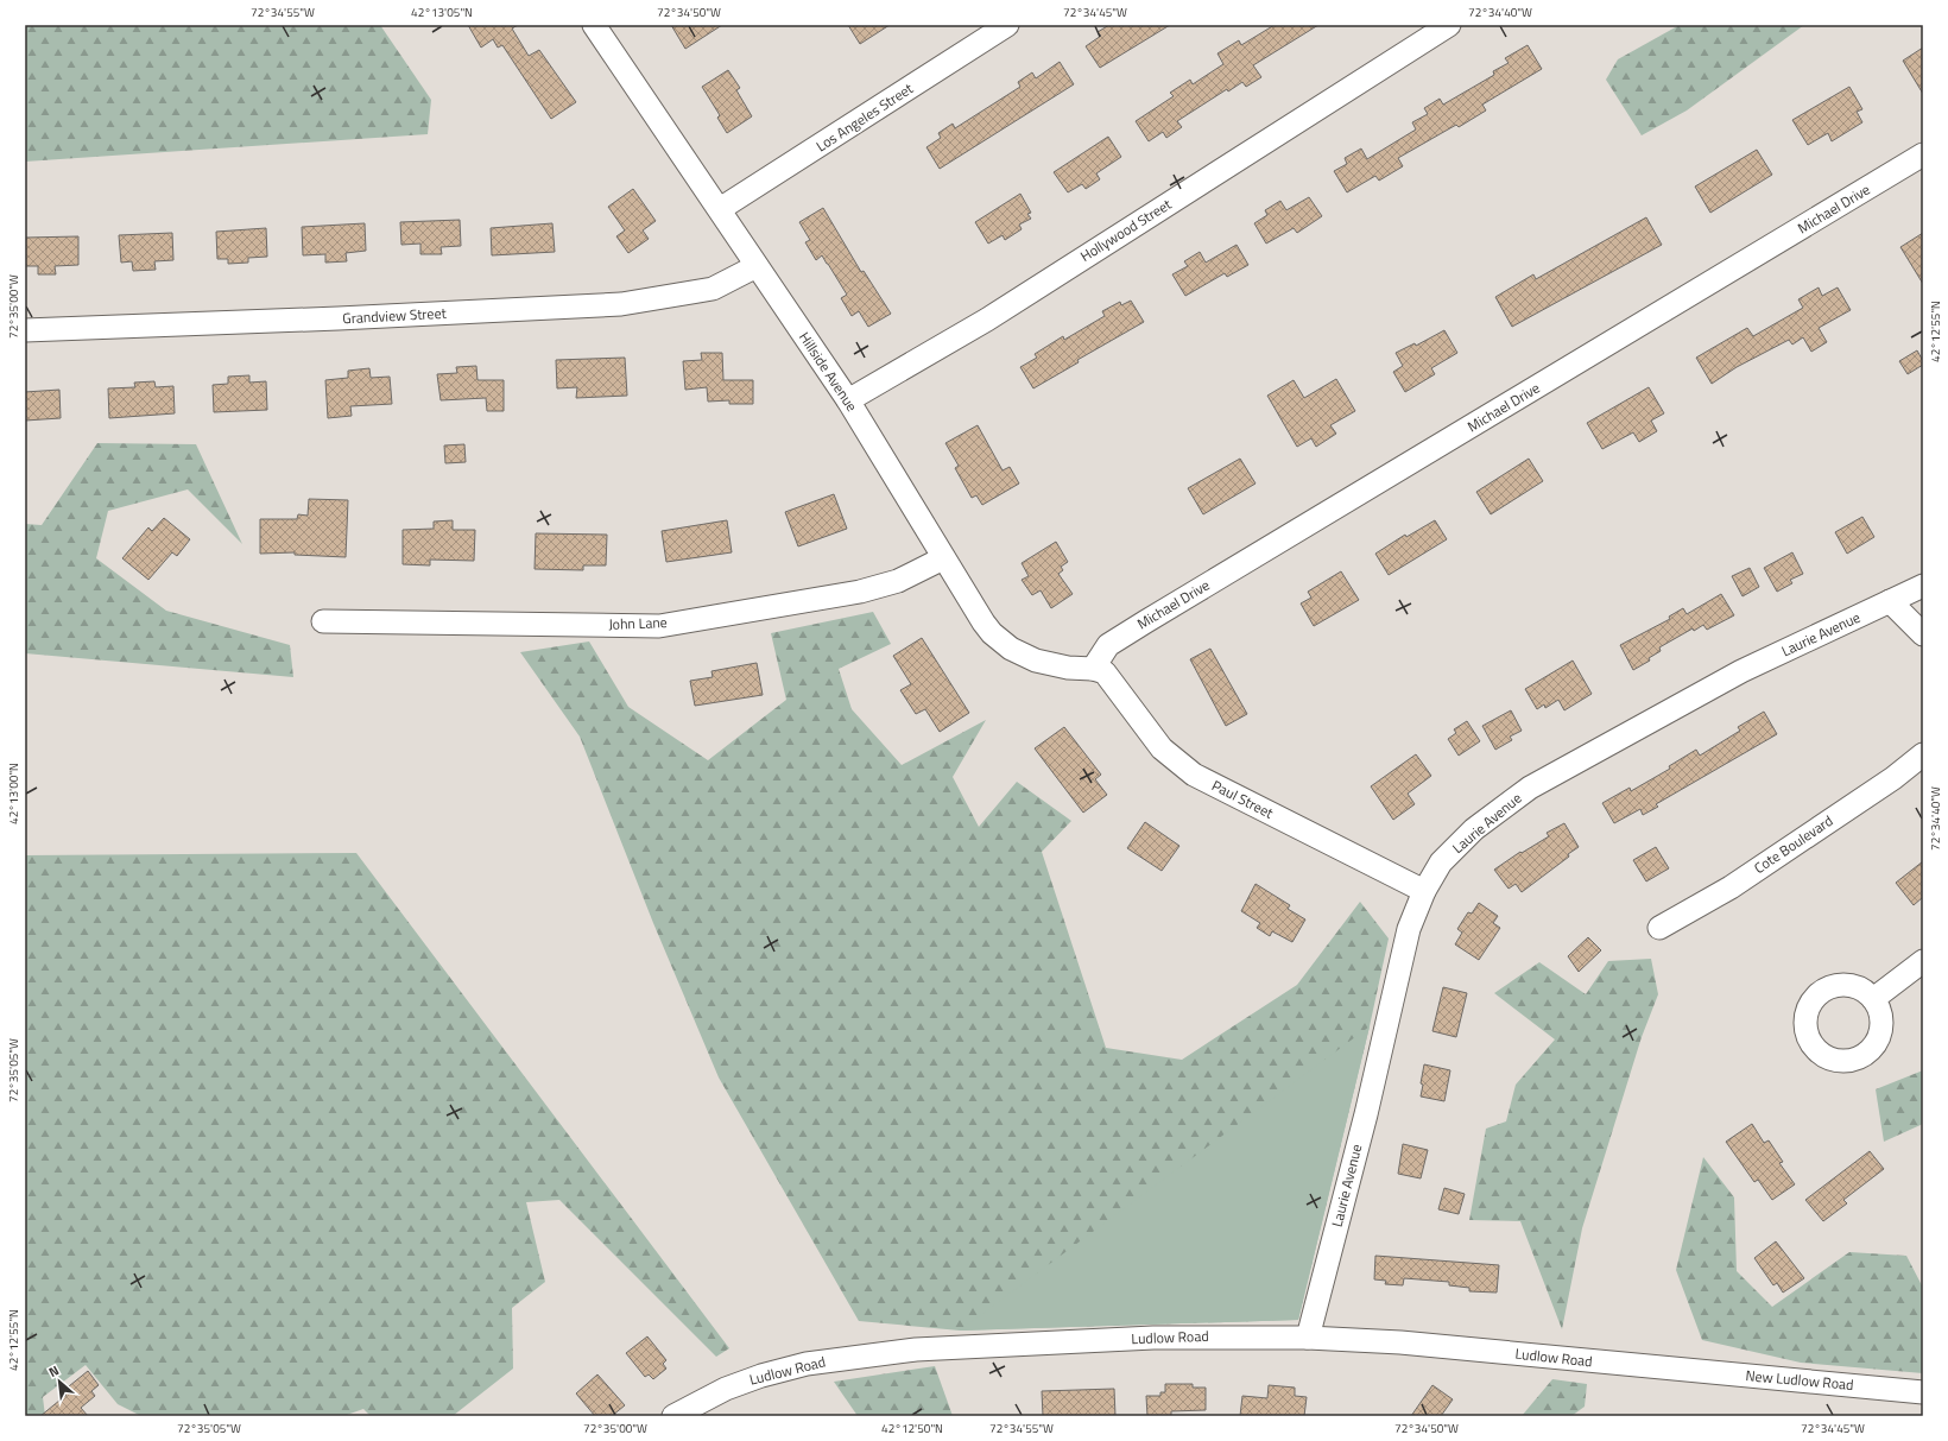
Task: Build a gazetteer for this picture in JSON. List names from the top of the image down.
{
  "streets": {
    "street": [
      "Los Angeles Street",
      "Michael Drive",
      "Hollywood Street",
      "Grandview Street",
      "Hillside Avenue",
      "John Lane",
      "Laurie Avenue",
      "Paul Street",
      "Cote Boulevard",
      "Ludlow Road",
      "New Ludlow Road"
    ]
  },
  "crossings": [
    ["Los Angeles Street", "Hillside Avenue"],
    ["Michael Drive", "Hillside Avenue"],
    ["Michael Drive", "Paul Street"],
    ["Hollywood Street", "Hillside Avenue"],
    ["Grandview Street", "Hillside Avenue"],
    ["Hillside Avenue", "John Lane"],
    ["Hillside Avenue", "Paul Street"],
    ["Laurie Avenue", "Paul Street"],
    ["Laurie Avenue", "Ludlow Road"],
    ["Ludlow Road", "New Ludlow Road"]
  ],
  "north": "top left",
  "coordinates": [
    "72°34'55\"W",
    "42°13'05\"N",
    "72°34'50\"W",
    "72°34'45\"W",
    "72°34'40\"W",
    "72°35'00\"W",
    "42°12'55\"N",
    "42°13'00\"N",
    "72°35'05\"W",
    "42°12'50\"N"
  ]
}
